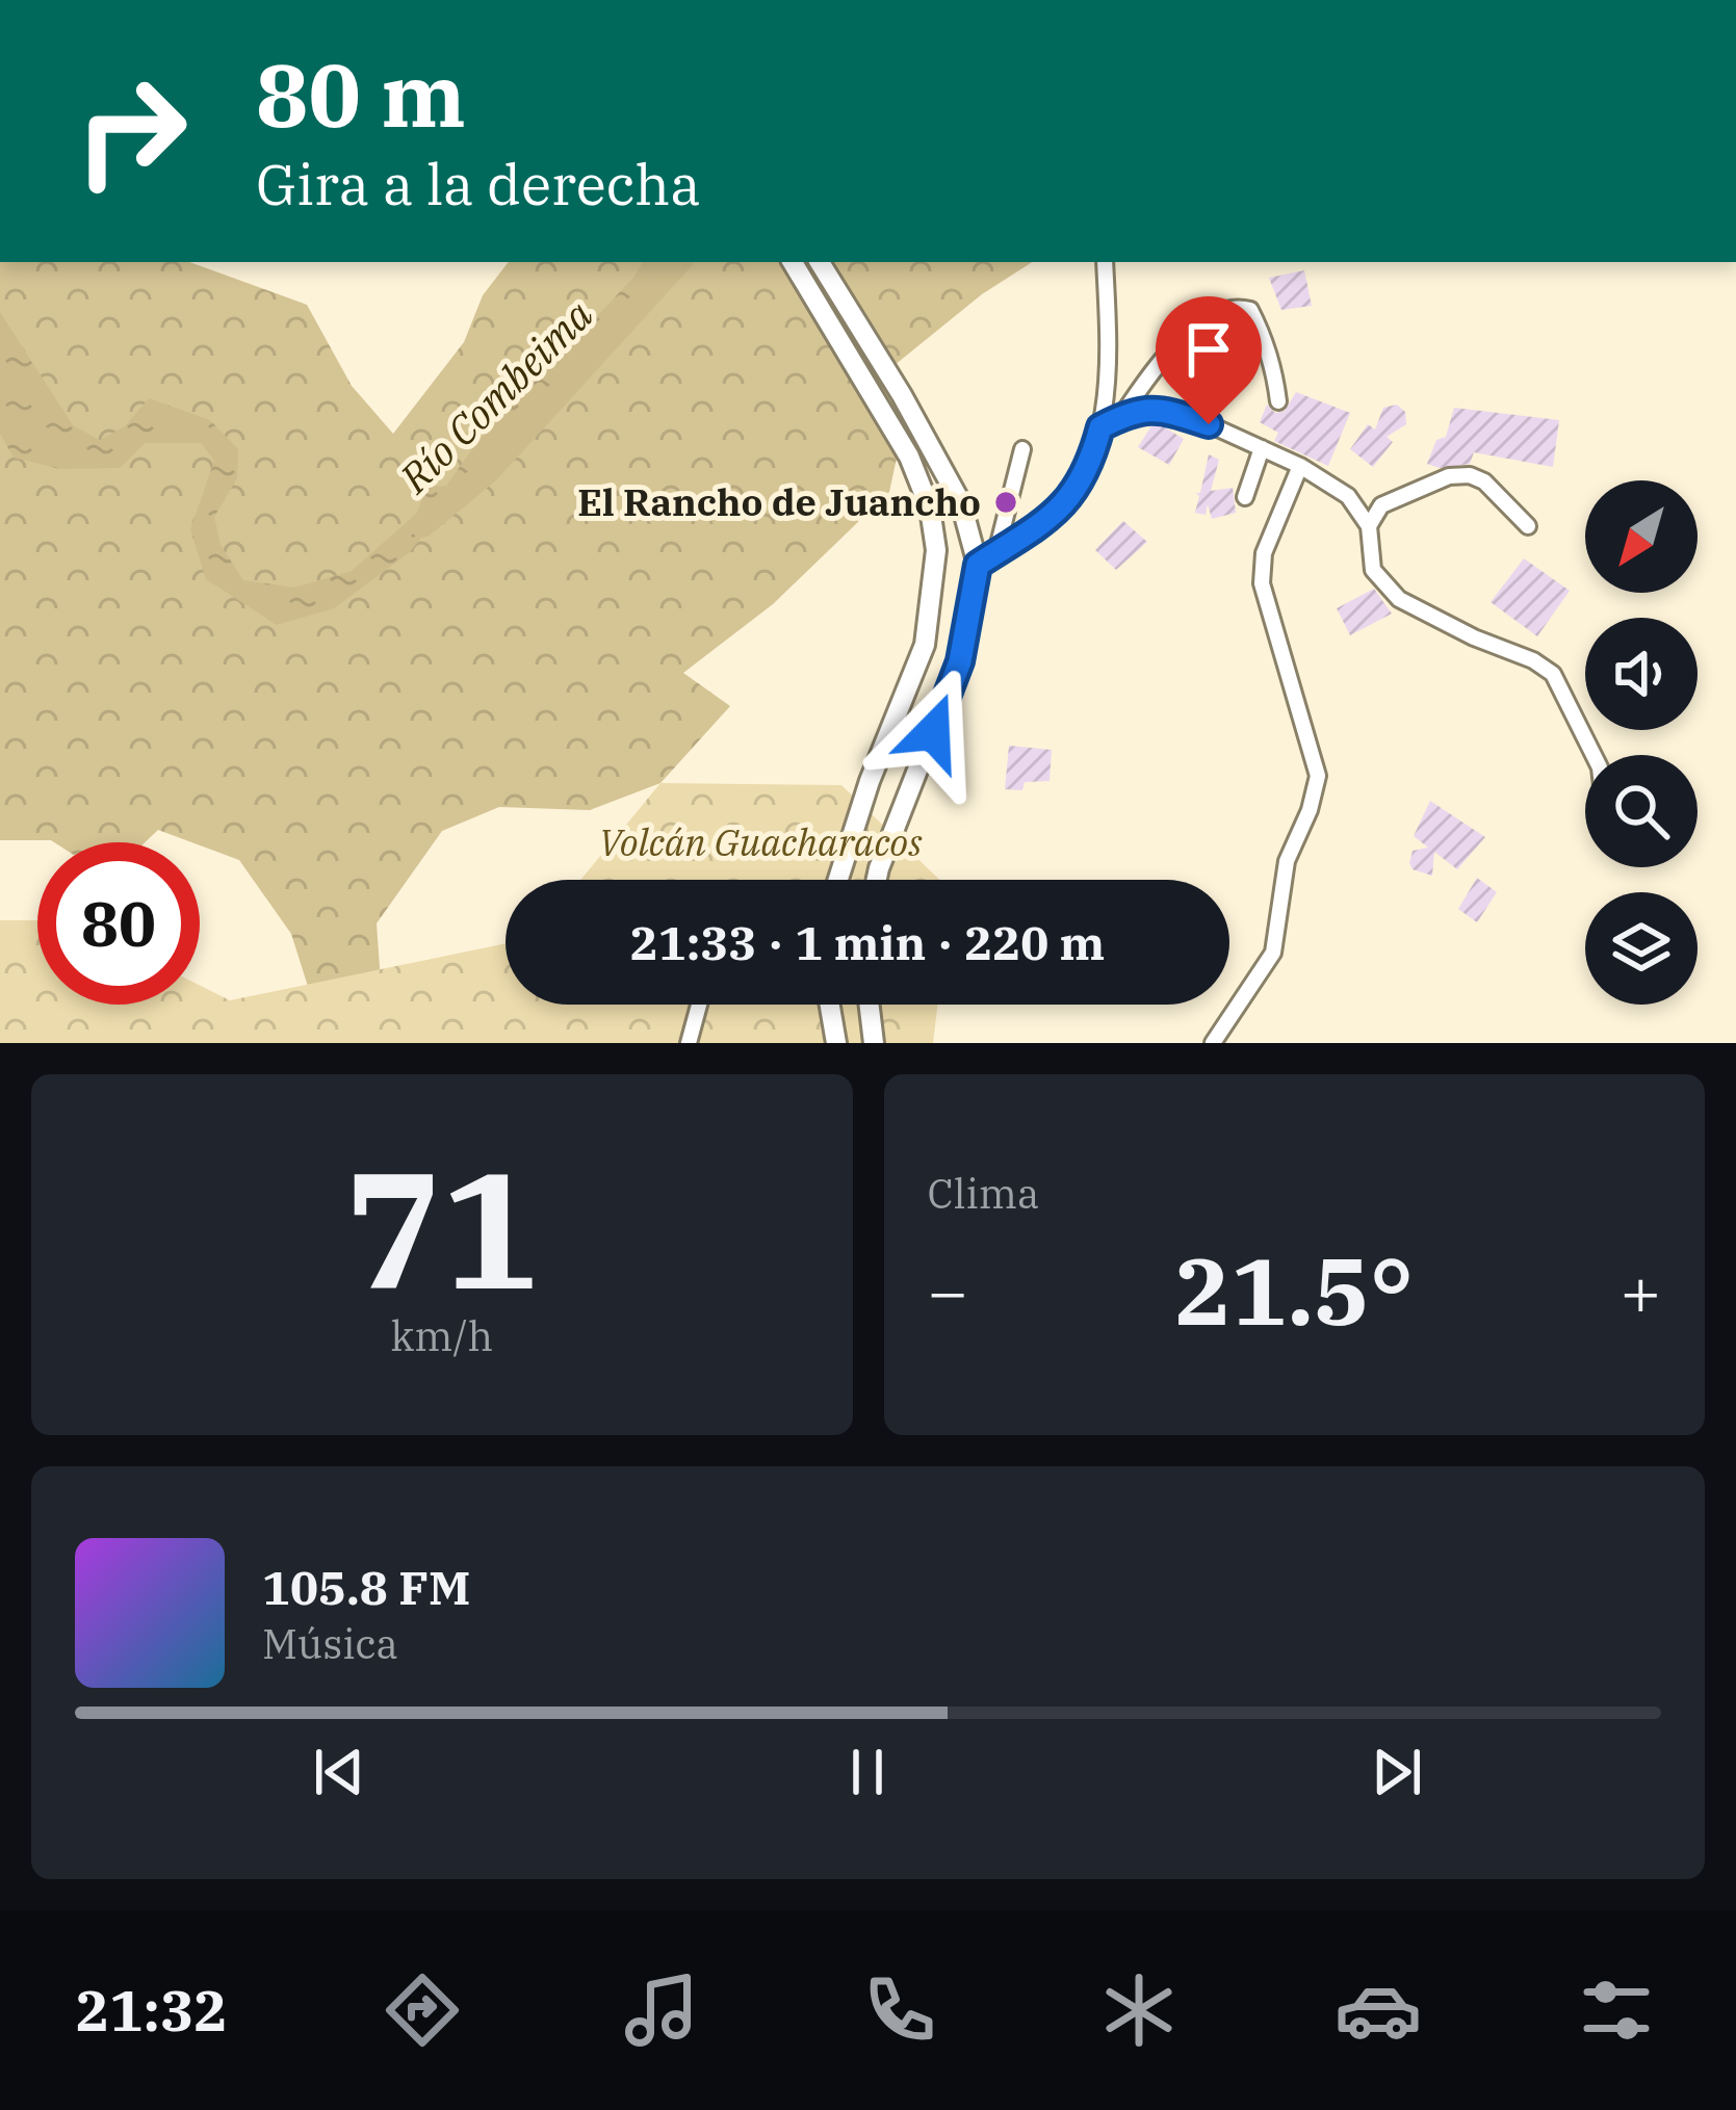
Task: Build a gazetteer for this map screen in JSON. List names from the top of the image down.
{
  "water": ["Río Combeima"],
  "parks": ["Volcán Guacharacos"],
  "places": ["El Rancho de Juancho"],
  "north": "bottom left",
  "page": {
    "turn": ["80 m", "Gira a la derecha"],
    "limit": "80",
    "trip": "21:33 · 1 min · 220 m",
    "tile": [
      ["71", "km/h"],
      "Clima"
    ],
    "heat": ["−", "21.5°", "+"],
    "song": ["105.8 FM", "Música"],
    "tabs": "21:32"
  }
}
